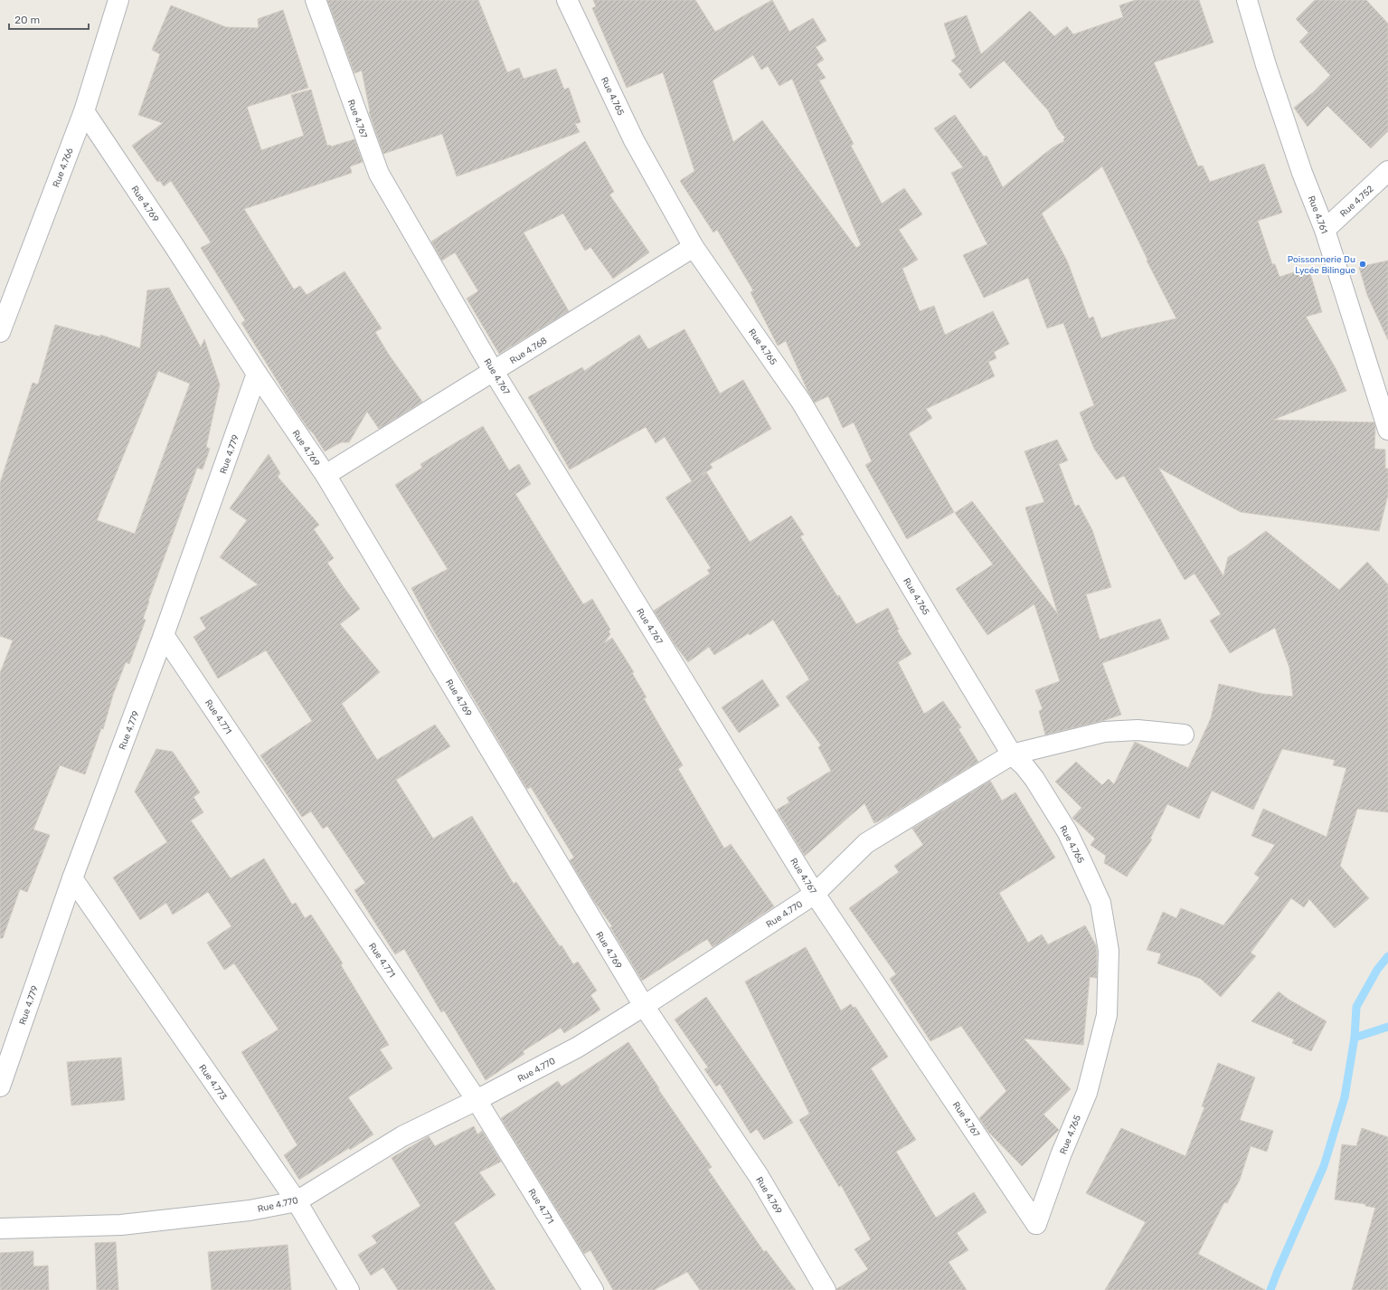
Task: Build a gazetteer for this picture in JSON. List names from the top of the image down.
{
  "streets": {
    "street": [
      "Rue 4.765",
      "Rue 4.767",
      "Rue 4.766",
      "Rue 4.752",
      "Rue 4.769",
      "Rue 4.761",
      "Rue 4.768",
      "Rue 4.779",
      "Rue 4.771",
      "Rue 4.770",
      "Rue 4.773"
    ]
  },
  "crossings": [
    ["Rue 4.765", "Rue 4.767"],
    ["Rue 4.765", "Rue 4.768"],
    ["Rue 4.765", "Rue 4.770"],
    ["Rue 4.767", "Rue 4.768"],
    ["Rue 4.767", "Rue 4.770"],
    ["Rue 4.766", "Rue 4.769"],
    ["Rue 4.752", "Rue 4.761"],
    ["Rue 4.769", "Rue 4.768"],
    ["Rue 4.769", "Rue 4.779"],
    ["Rue 4.769", "Rue 4.770"],
    ["Rue 4.779", "Rue 4.771"],
    ["Rue 4.779", "Rue 4.773"],
    ["Rue 4.771", "Rue 4.770"],
    ["Rue 4.770", "Rue 4.773"]
  ],
  "places": ["Poissonnerie Du Lycée Bilingue"],
  "scale_bar": "20 m"
}
